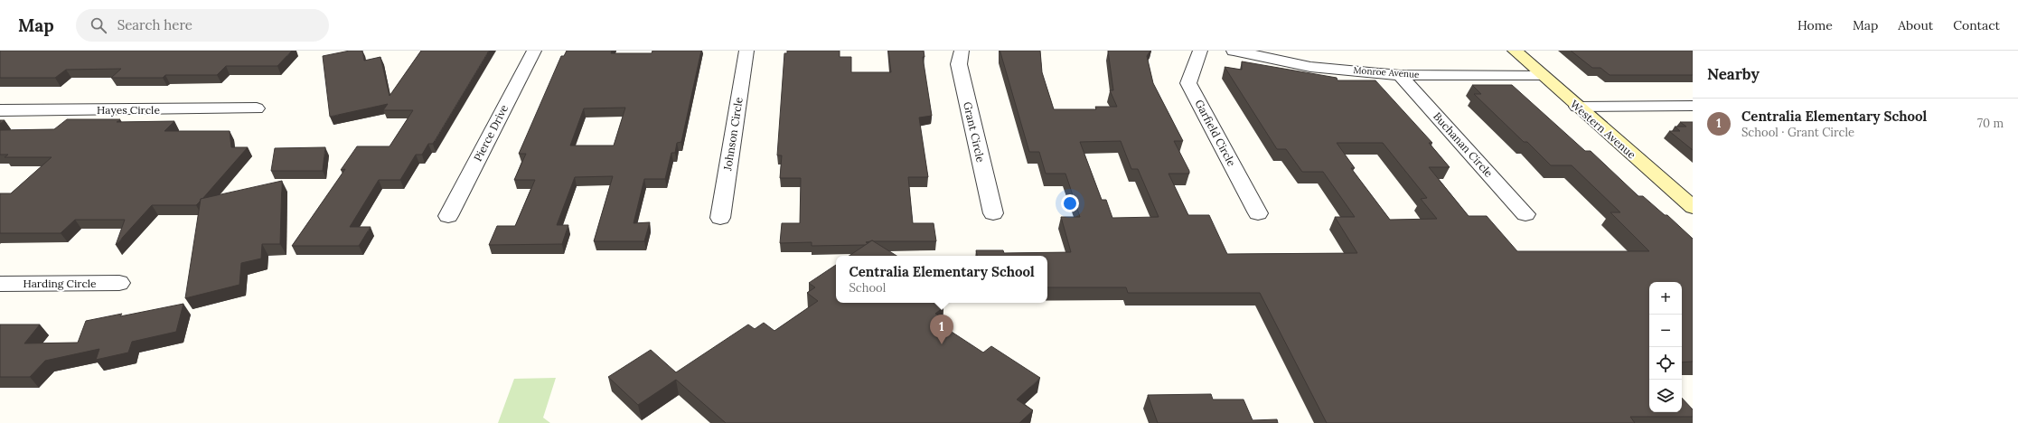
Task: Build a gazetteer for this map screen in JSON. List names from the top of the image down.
{
  "streets": {
    "main road": ["Western Avenue"],
    "street": [
      "Monroe Avenue",
      "Hayes Circle",
      "Grant Circle",
      "Pierce Drive",
      "Garfield Circle",
      "Johnson Circle",
      "Buchanan Circle",
      "Harding Circle"
    ]
  },
  "crossings": [
    ["Monroe Avenue", "Western Avenue"],
    ["Monroe Avenue", "Buchanan Circle"]
  ],
  "page": {
    "header": "Map",
    "search": "Search here",
    "nav": [
      "Home",
      "Map",
      "About",
      "Contact"
    ],
    "heading": "Nearby",
    "list": [
      {
        "mark": "1",
        "name": "Centralia Elementary School",
        "note": "School · Grant Circle",
        "value": "70 m"
      }
    ],
    "popup": ["Centralia Elementary School", "School"],
    "map_buttons": ["+", "−"],
    "pins": "1"
  }
}
